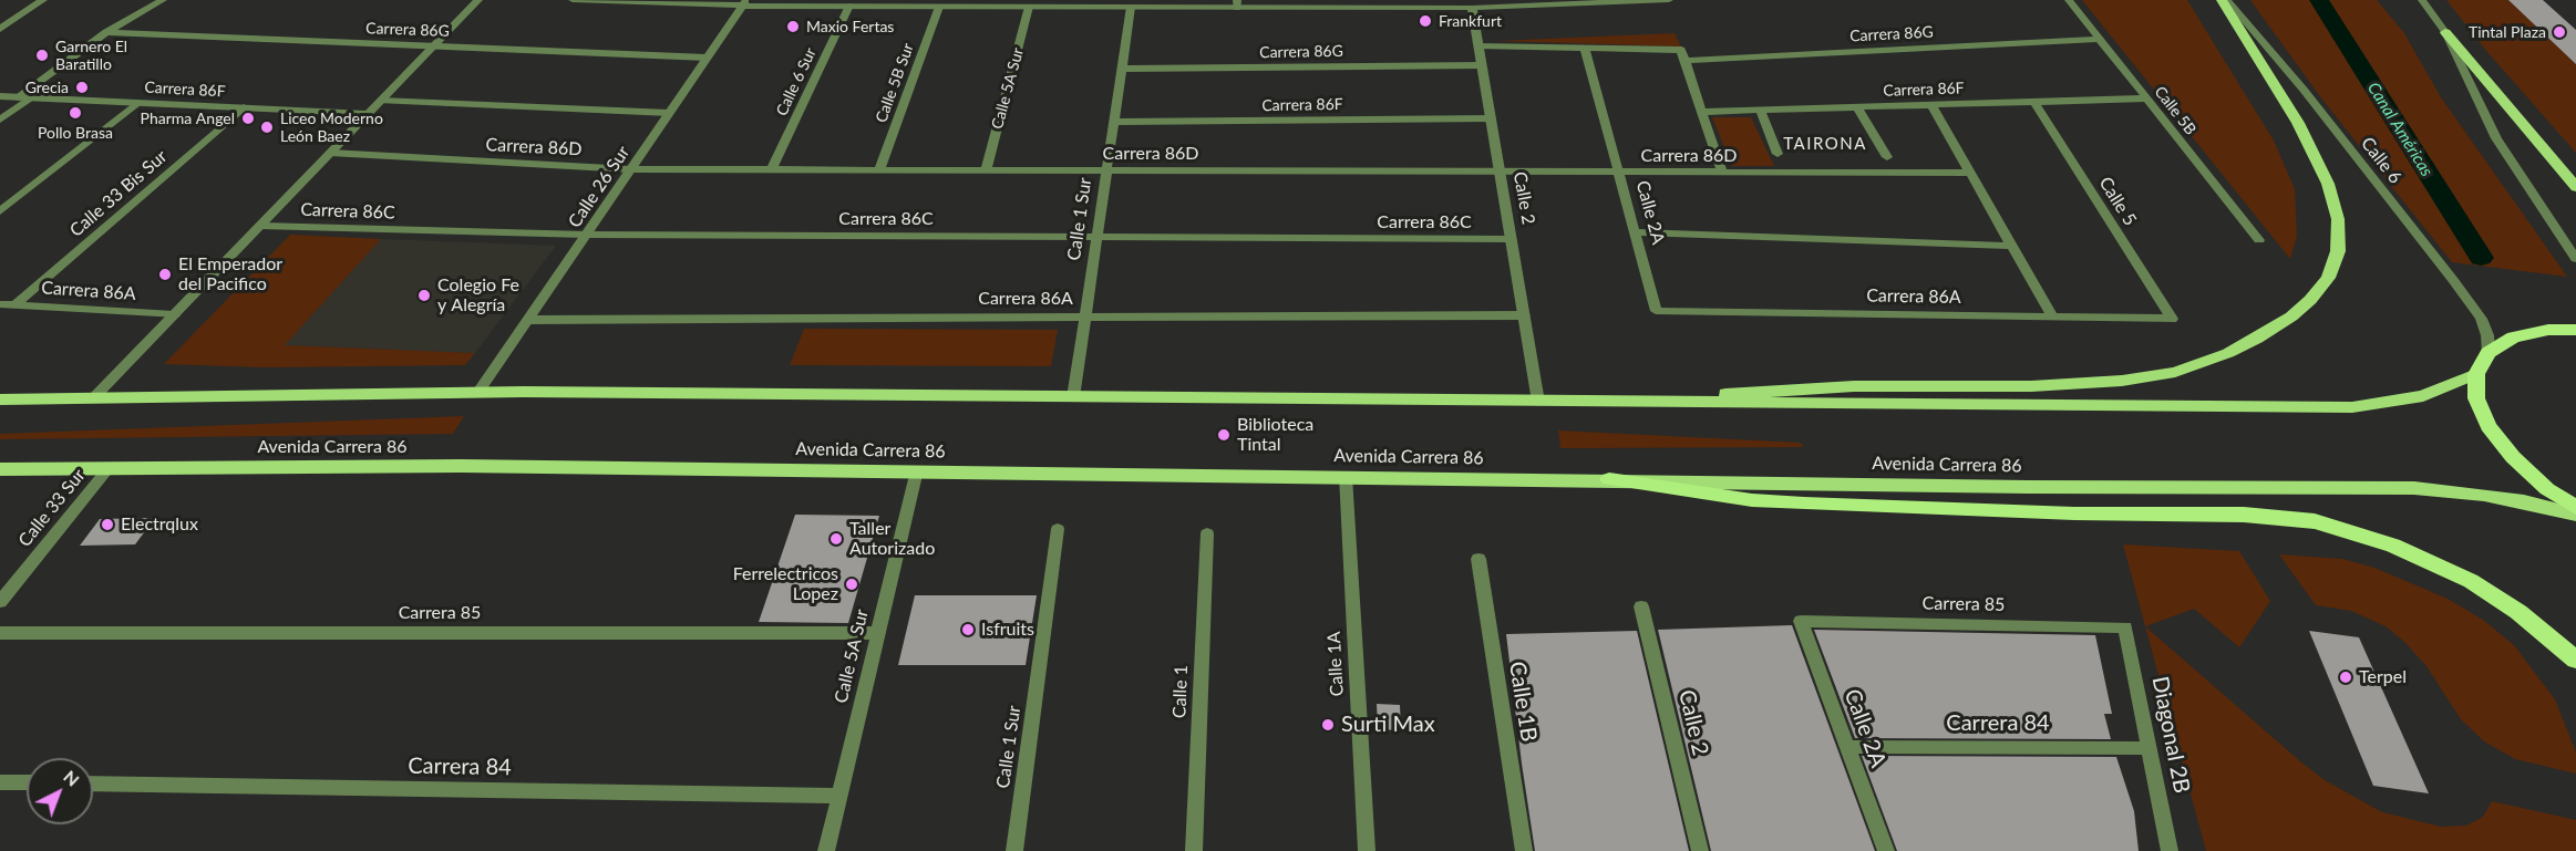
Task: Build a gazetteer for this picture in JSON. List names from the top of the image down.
{
  "streets": {
    "main road": ["Avenida Carrera 86"],
    "street": [
      "Carrera 86G",
      "Calle 6 Sur",
      "Calle 5B Sur",
      "Calle 5A Sur",
      "Carrera 86F",
      "Calle 5B",
      "Carrera 86D",
      "Calle 6",
      "Calle 26 Sur",
      "Calle 33 Bis Sur",
      "Calle 2",
      "Calle 5",
      "Carrera 86C",
      "Calle 2A",
      "Calle 1 Sur",
      "Carrera 86A",
      "Calle 33 Sur",
      "Carrera 85",
      "Calle 1A",
      "Calle 1",
      "Calle 1B",
      "Carrera 84",
      "Diagonal 2B"
    ]
  },
  "crossings": [
    ["Carrera 86G", "Calle 5B"],
    ["Carrera 86G", "Calle 26 Sur"],
    ["Carrera 86G", "Calle 2"],
    ["Carrera 86G", "Calle 2A"],
    ["Carrera 86G", "Calle 1 Sur"],
    ["Calle 6 Sur", "Carrera 86D"],
    ["Calle 5B Sur", "Carrera 86D"],
    ["Calle 5A Sur", "Carrera 86D"],
    ["Calle 5A Sur", "Avenida Carrera 86"],
    ["Calle 5A Sur", "Carrera 85"],
    ["Calle 5A Sur", "Carrera 84"],
    ["Carrera 86F", "Calle 5B"],
    ["Carrera 86F", "Calle 33 Bis Sur"],
    ["Carrera 86F", "Calle 2"],
    ["Carrera 86F", "Calle 5"],
    ["Carrera 86F", "Calle 1 Sur"],
    ["Carrera 86D", "Calle 26 Sur"],
    ["Carrera 86D", "Calle 2"],
    ["Carrera 86D", "Calle 2A"],
    ["Carrera 86D", "Calle 1 Sur"],
    ["Calle 26 Sur", "Carrera 86C"],
    ["Calle 26 Sur", "Carrera 86A"],
    ["Calle 33 Bis Sur", "Carrera 86A"],
    ["Calle 2", "Carrera 86C"],
    ["Calle 2", "Carrera 86A"],
    ["Calle 5", "Carrera 86A"],
    ["Carrera 86C", "Calle 1 Sur"],
    ["Calle 2A", "Carrera 86A"],
    ["Calle 2A", "Carrera 85"],
    ["Calle 2A", "Carrera 84"],
    ["Calle 1 Sur", "Carrera 86A"],
    ["Avenida Carrera 86", "Calle 33 Sur"],
    ["Avenida Carrera 86", "Calle 1A"],
    ["Carrera 85", "Diagonal 2B"],
    ["Carrera 84", "Diagonal 2B"]
  ],
  "districts": ["TAIRONA"],
  "water": ["Canal Américas"],
  "places": [
    "Frankfurt",
    "Maxio Fertas",
    "Tintal Plaza",
    "Garnero El Baratillo",
    "Grecia",
    "Pollo Brasa",
    "Pharma Angel",
    "Liceo Moderno León Baez",
    "El Emperador del Pacifico",
    "Colegio Fe y Alegría",
    "Biblioteca Tintal",
    "Electrqlux",
    "Taller Autorizado",
    "Ferrelectricos Lopez",
    "Isfruits",
    "Terpel",
    "Surti Max"
  ],
  "north": "top right"
}
